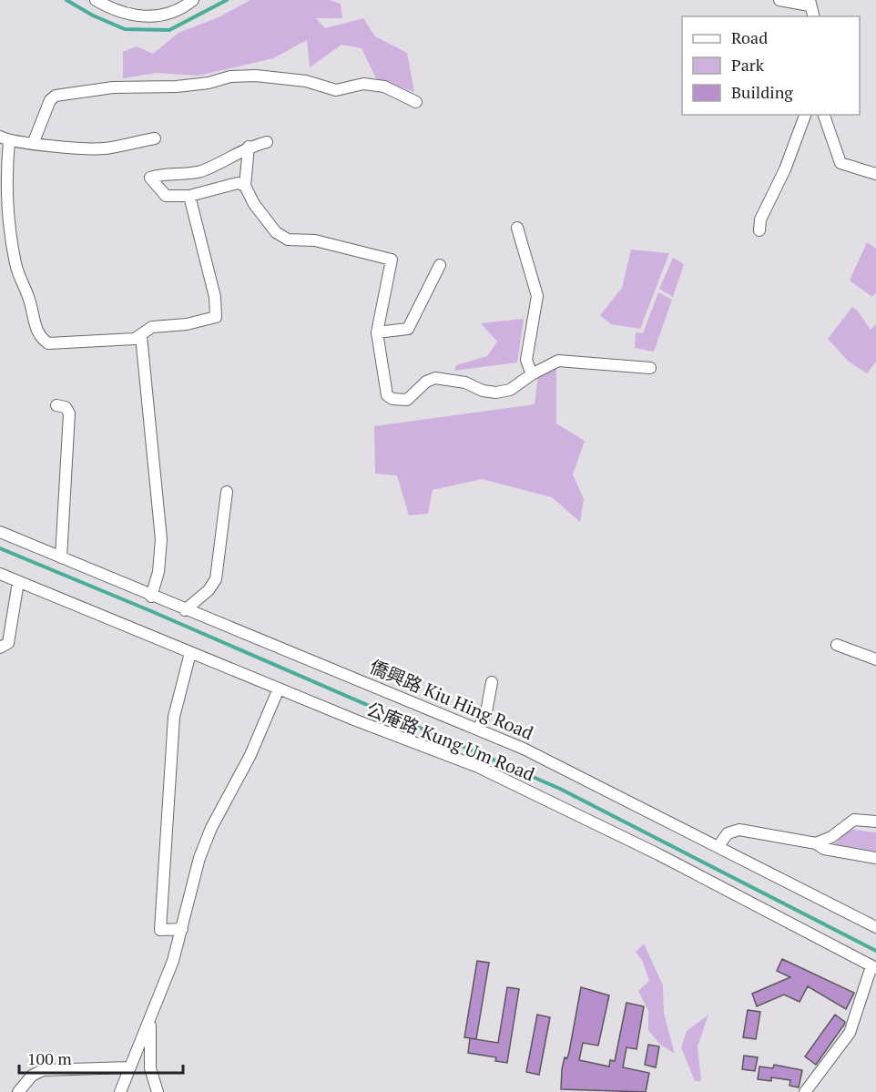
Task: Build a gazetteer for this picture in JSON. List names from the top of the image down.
{
  "streets": {
    "street": ["僑興路 Kiu Hing Road", "公庵路 Kung Um Road"]
  },
  "legend": ["Road", "Park", "Building"],
  "scale_bar": "100 m"
}
